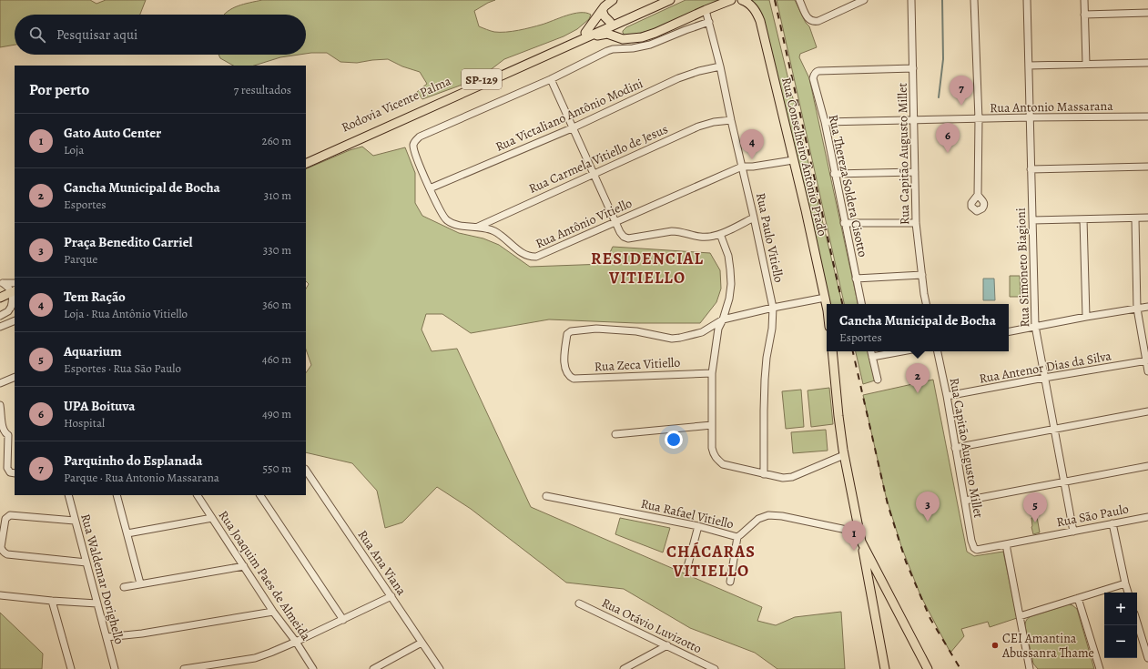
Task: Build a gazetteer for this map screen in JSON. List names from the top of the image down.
{
  "streets": {
    "main road": ["SP-129", "Rodovia Vicente Palma", "Rua Conselheiro Antônio Prado"],
    "street": [
      "Rua Antonio Massarana",
      "Rua Victaliano Antônio Modini",
      "Rua Capitão Augusto Millet",
      "Rua Carmela Vitiello de Jesus",
      "Rua Thereza Soldera Cisotto",
      "Rua Antônio Vitiello",
      "Rua Paulo Vitiello",
      "Rua Simoneto Biagioni",
      "Rua Zeca Vitiello",
      "Rua Antenor Dias da Silva",
      "Rua Rafael Vitiello",
      "Rua São Paulo",
      "Rua Ana Viana",
      "Rua Joaquim Paes de Almeida",
      "Rua Waldemar Dorighello",
      "Rua Otávio Luvizotto"
    ]
  },
  "crossings": [
    ["SP-129", "Rodovia Vicente Palma"],
    ["Rua Antonio Massarana", "Rua Capitão Augusto Millet"],
    ["Rua Antonio Massarana", "Rua Thereza Soldera Cisotto"],
    ["Rua Antonio Massarana", "Rua Simoneto Biagioni"],
    ["Rua Victaliano Antônio Modini", "Rua Antônio Vitiello"],
    ["Rua Victaliano Antônio Modini", "Rua Paulo Vitiello"],
    ["Rua Capitão Augusto Millet", "Rua Thereza Soldera Cisotto"],
    ["Rua Capitão Augusto Millet", "Rua Antenor Dias da Silva"],
    ["Rua Capitão Augusto Millet", "Rua São Paulo"],
    ["Rua Conselheiro Antônio Prado", "Rua Antônio Vitiello"],
    ["Rua Carmela Vitiello de Jesus", "Rua Antônio Vitiello"],
    ["Rua Carmela Vitiello de Jesus", "Rua Paulo Vitiello"],
    ["Rua Antônio Vitiello", "Rua Paulo Vitiello"],
    ["Rua Simoneto Biagioni", "Rua Antenor Dias da Silva"],
    ["Rua Simoneto Biagioni", "Rua São Paulo"]
  ],
  "districts": ["RESIDENCIAL VITIELLO", "CHÁCARAS VITIELLO"],
  "places": ["CEI Amantina Abussanra Thame"],
  "page": {
    "search": "Pesquisar aqui",
    "heading": ["Por perto", "7 resultados"],
    "pins": [
      "7",
      "6",
      "4",
      "2",
      "3",
      "5",
      "1"
    ],
    "list": [
      {
        "mark": "1",
        "name": "Gato Auto Center",
        "note": "Loja",
        "value": "260 m"
      },
      {
        "mark": "2",
        "name": "Cancha Municipal de Bocha",
        "note": "Esportes",
        "value": "310 m"
      },
      {
        "mark": "3",
        "name": "Praça Benedito Carriel",
        "note": "Parque",
        "value": "330 m"
      },
      {
        "mark": "4",
        "name": "Tem Ração",
        "note": "Loja · Rua Antônio Vitiello",
        "value": "360 m"
      },
      {
        "mark": "5",
        "name": "Aquarium",
        "note": "Esportes · Rua São Paulo",
        "value": "460 m"
      },
      {
        "mark": "6",
        "name": "UPA Boituva",
        "note": "Hospital",
        "value": "490 m"
      },
      {
        "mark": "7",
        "name": "Parquinho do Esplanada",
        "note": "Parque · Rua Antonio Massarana",
        "value": "550 m"
      }
    ],
    "popup": ["Cancha Municipal de Bocha", "Esportes"],
    "map_buttons": ["+", "−"]
  }
}
